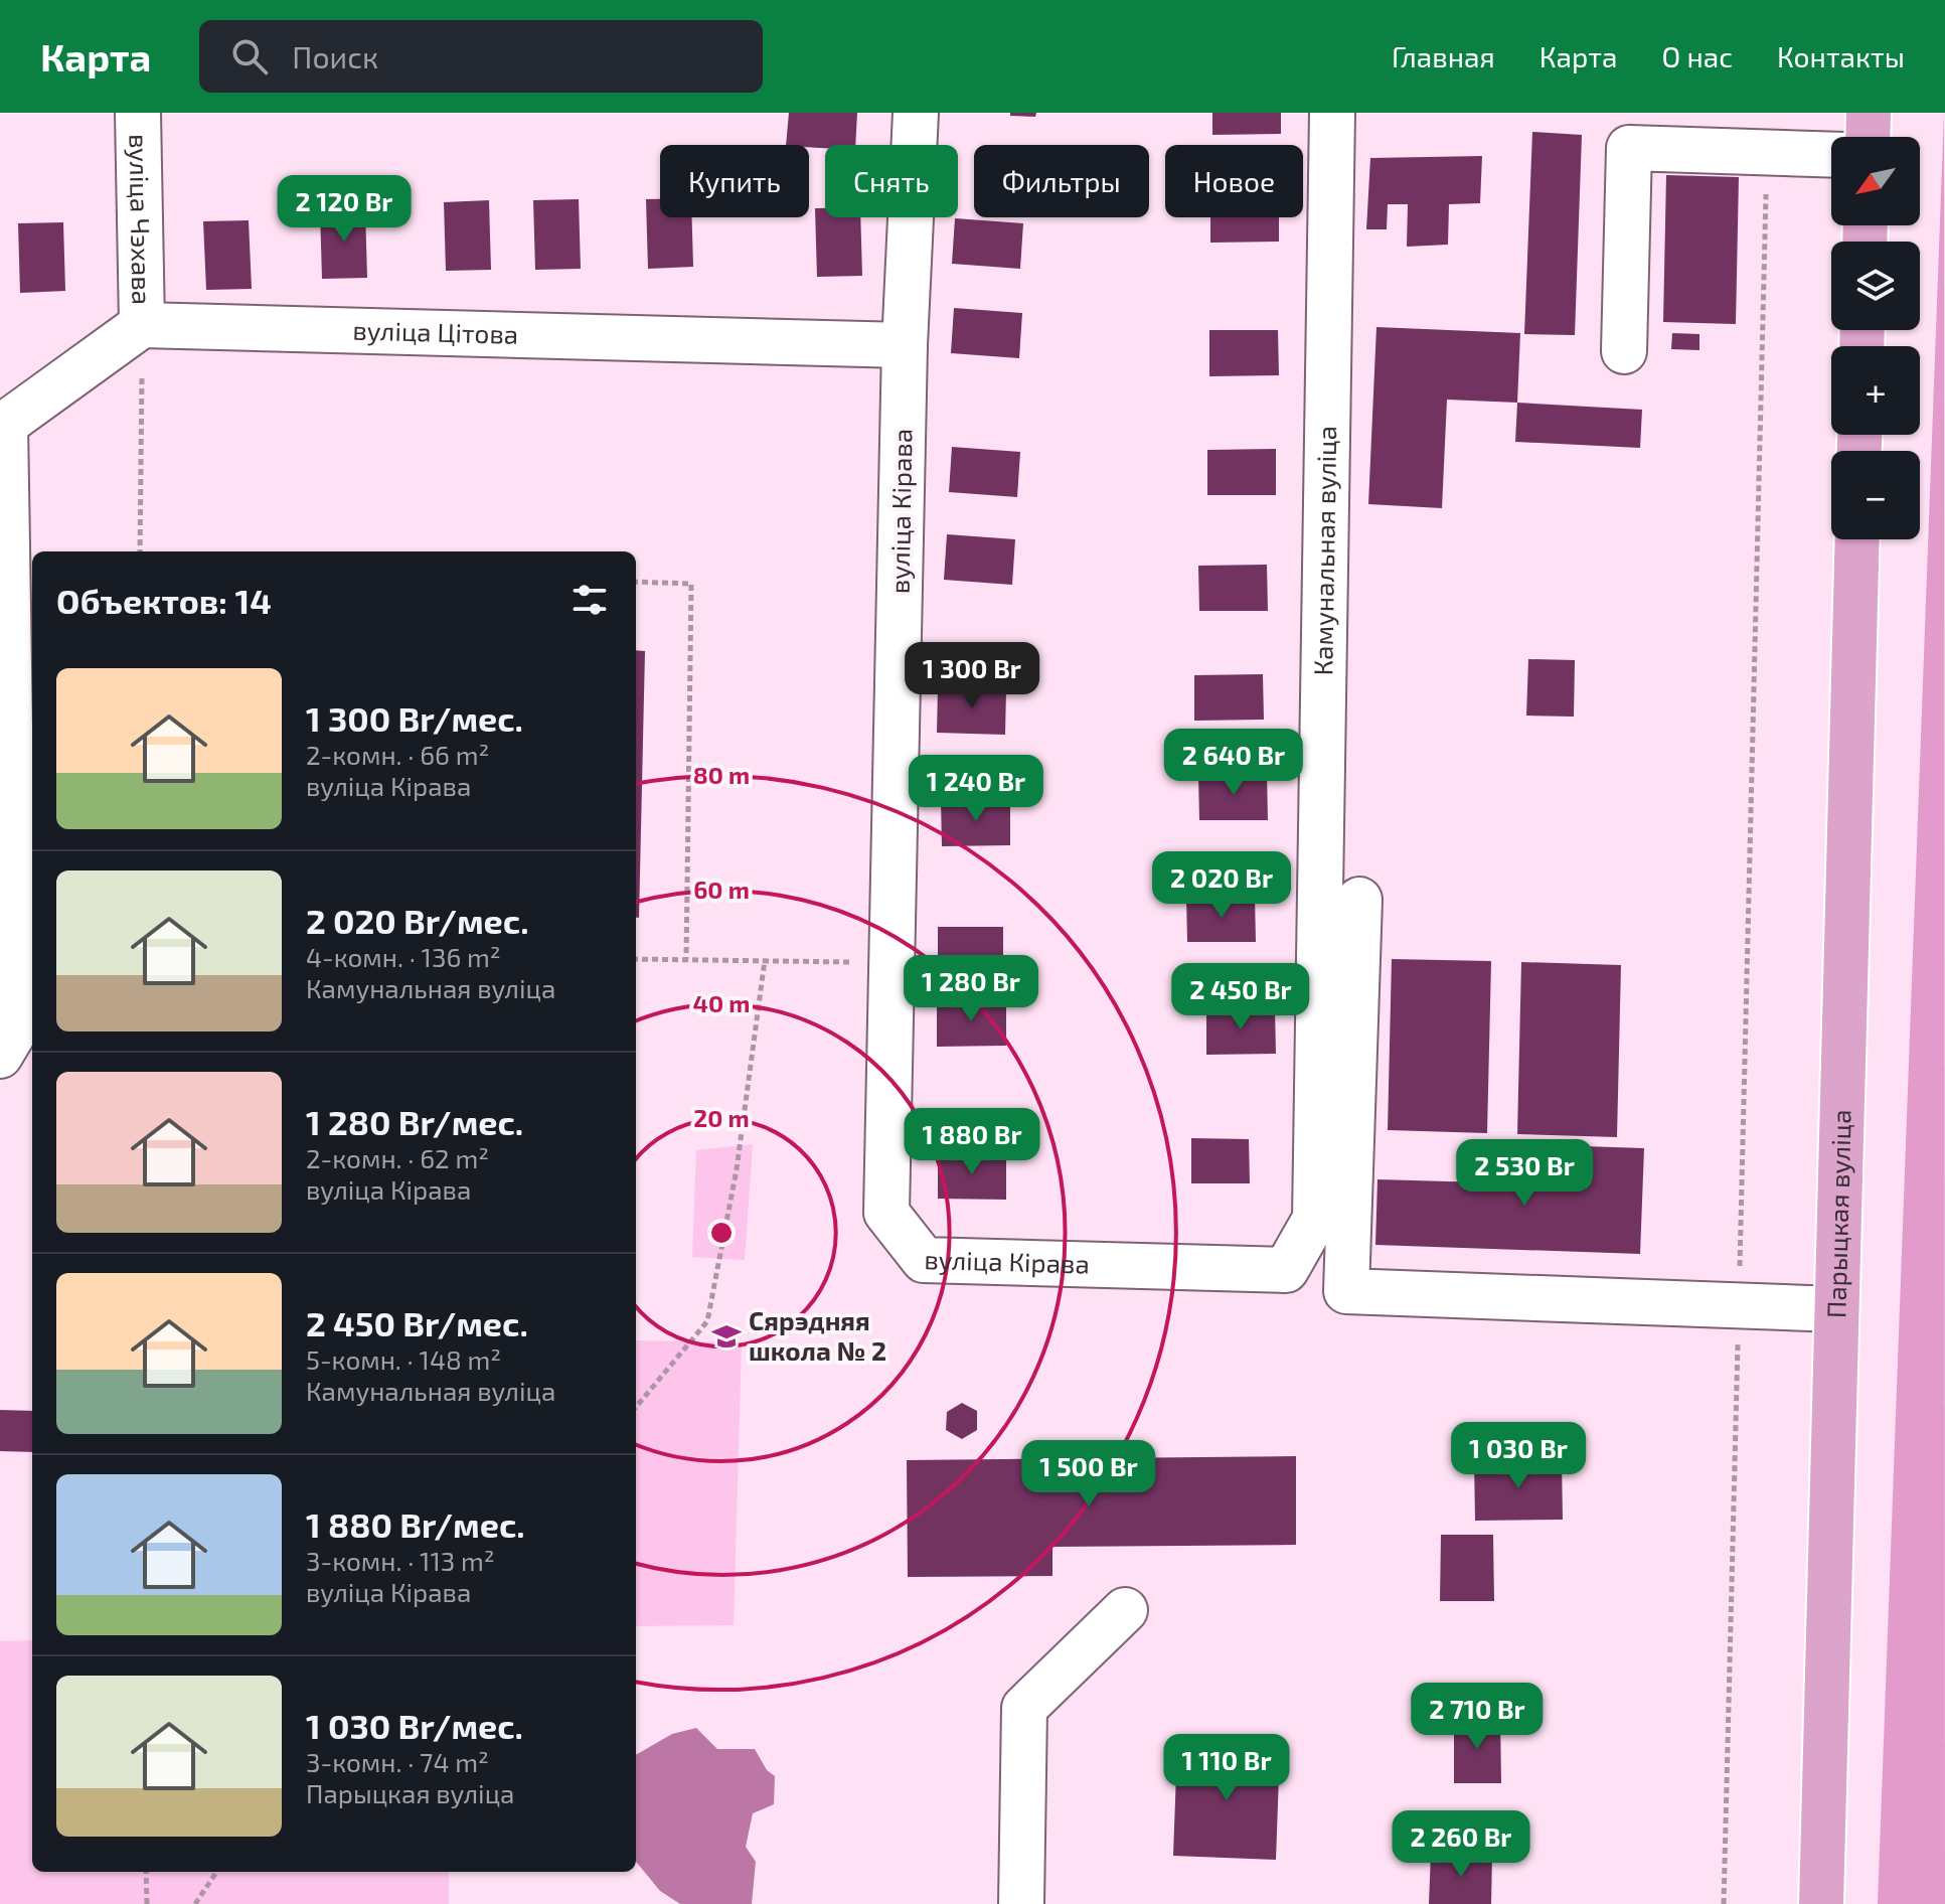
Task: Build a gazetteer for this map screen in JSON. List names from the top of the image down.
{
  "streets": {
    "main road": ["Парыцкая вуліца"],
    "street": [
      "вуліца Чэхава",
      "вуліца Цітова",
      "вуліца Кірава",
      "Камунальная вуліца"
    ]
  },
  "crossings": [
    ["вуліца Чэхава", "вуліца Цітова"],
    ["вуліца Цітова", "вуліца Кірава"],
    ["вуліца Кірава", "Камунальная вуліца"]
  ],
  "places": {
    "school or university": ["Сярэдняя школа № 2"]
  },
  "north": "bottom left",
  "page": {
    "header": "Карта",
    "search": "Поиск",
    "nav": [
      "Главная",
      "Карта",
      "О нас",
      "Контакты"
    ],
    "map_buttons": ["+", "−"],
    "chip": [
      "Купить",
      "Снять",
      "Фильтры",
      "Новое"
    ],
    "price": [
      "2 120 Br",
      "1 300 Br",
      "2 640 Br",
      "1 240 Br",
      "2 020 Br",
      "1 280 Br",
      "2 450 Br",
      "1 880 Br",
      "2 530 Br",
      "1 030 Br",
      "1 500 Br",
      "2 710 Br",
      "1 110 Br",
      "2 260 Br"
    ],
    "heading": "Объектов: 14",
    "list": [
      {
        "name": "1 300 Br/мес.",
        "note": "2-комн. · 66 m² · вуліца Кірава"
      },
      {
        "name": "2 020 Br/мес.",
        "note": "4-комн. · 136 m² · Камунальная вуліца"
      },
      {
        "name": "1 280 Br/мес.",
        "note": "2-комн. · 62 m² · вуліца Кірава"
      },
      {
        "name": "2 450 Br/мес.",
        "note": "5-комн. · 148 m² · Камунальная вуліца"
      },
      {
        "name": "1 880 Br/мес.",
        "note": "3-комн. · 113 m² · вуліца Кірава"
      },
      {
        "name": "1 030 Br/мес.",
        "note": "3-комн. · 74 m² · Парыцкая вуліца"
      }
    ]
  },
  "rings": [
    "80 m",
    "60 m",
    "40 m",
    "20 m"
  ]
}
